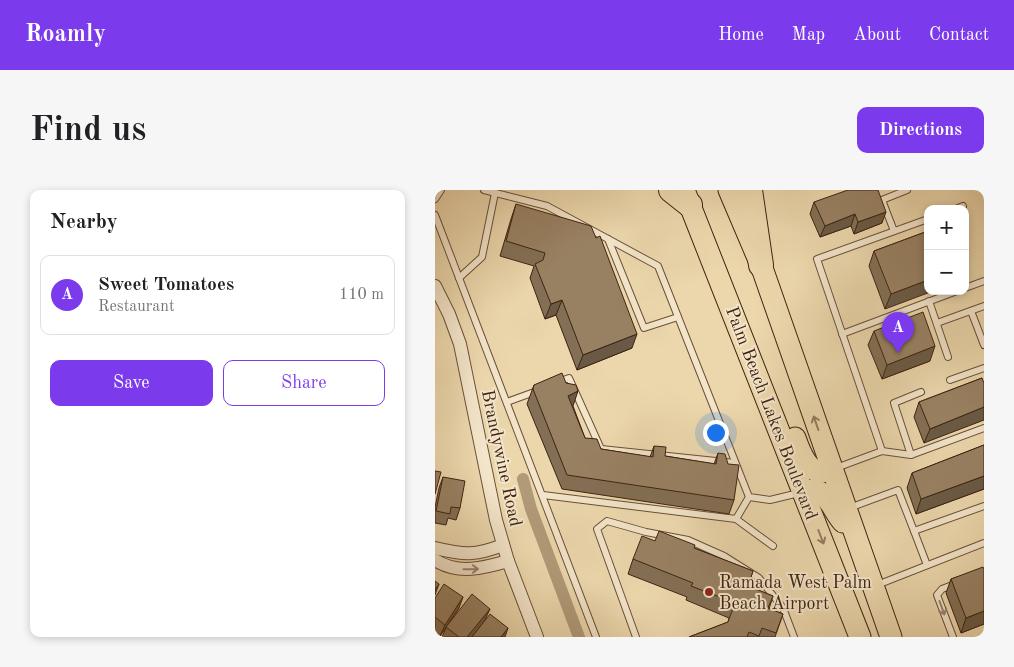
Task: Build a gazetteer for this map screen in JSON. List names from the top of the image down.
{
  "streets": {
    "main road": ["Palm Beach Lakes Boulevard"],
    "street": ["Brandywine Road"]
  },
  "places": ["Ramada West Palm Beach Airport"],
  "page": {
    "header": "Roamly",
    "nav": [
      "Home",
      "Map",
      "About",
      "Contact"
    ],
    "buttons": [
      "Directions",
      ["Save", "Share"]
    ],
    "title": "Find us",
    "heading": "Nearby",
    "map_buttons": ["+", "−"],
    "list": [
      {
        "mark": "A",
        "name": "Sweet Tomatoes",
        "note": "Restaurant",
        "value": "110 m"
      }
    ],
    "pins": "A"
  }
}
